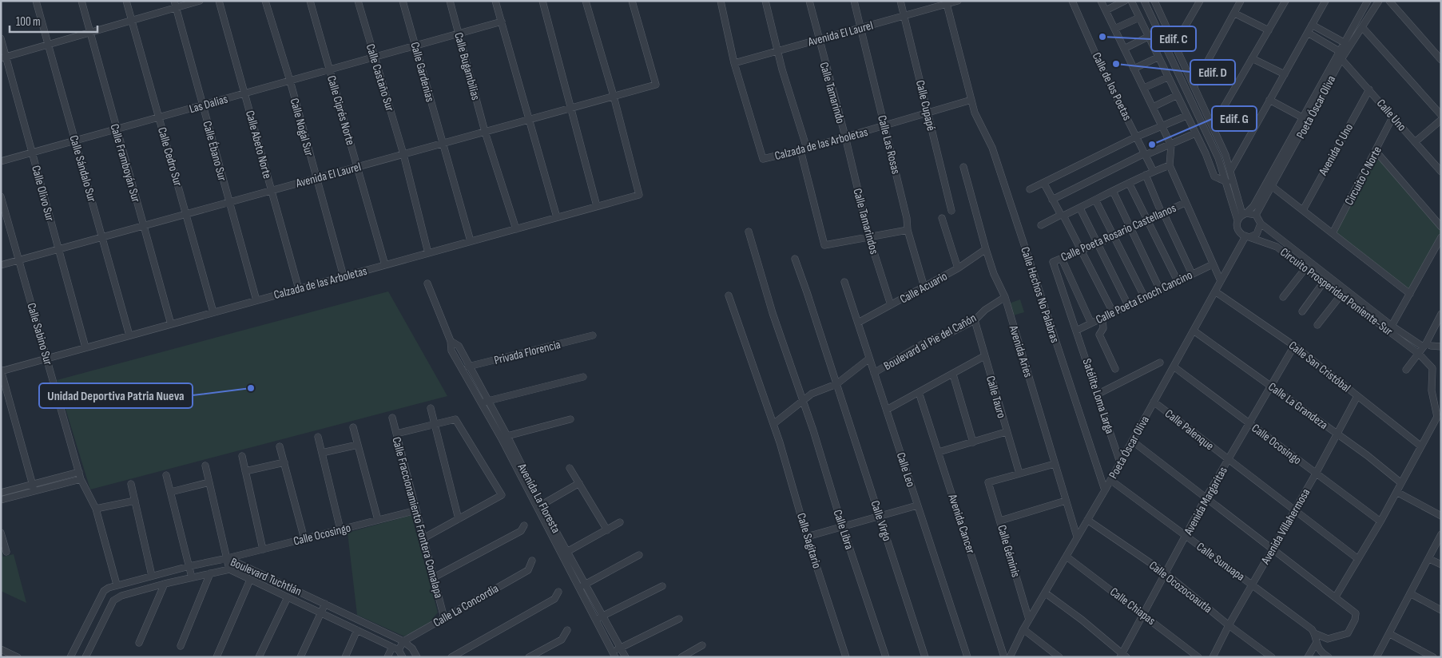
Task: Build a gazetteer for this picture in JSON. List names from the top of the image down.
{
  "streets": {
    "street": [
      "Avenida El Laurel",
      "Calle Bugambilias",
      "Calle Gardenias",
      "Calle Castaño Sur",
      "Calle de los Poetas",
      "Calle Tamarindo",
      "Las Dalias",
      "Calle Cupapé",
      "Poeta Óscar Oliva",
      "Calle Ciprés Norte",
      "Calle Uno",
      "Calle Nogal Sur",
      "Calzada de las Arboletas",
      "Calle Abeto Norte",
      "Calle Las Rosas",
      "Avenida C Uno",
      "Calle Ébano Sur",
      "Calle Cedro Sur",
      "Calle Framboyán Sur",
      "Calle Sándalo Sur",
      "Circuito C Norte",
      "Calle Olivo Sur",
      "Calle Tamarindos",
      "Calle Poeta Rosario Castellanos",
      "Calle Acuario",
      "Circuito Prosperidad Poniente-Sur",
      "Calle Hechos No Palabras",
      "Calle Poeta Enoch Cancino",
      "Calle Sabino Sur",
      "Boulevard al Pie del Cañón",
      "Avenida Aries",
      "Privada Florencia",
      "Calle San Cristóbal",
      "Satélite Loma Larga",
      "Calle Tauro",
      "Calle La Grandeza",
      "Calle Palenque",
      "Calle Ocosingo",
      "Calle Leo",
      "Avenida La Floresta",
      "Avenida Margaritas",
      "Calle Fraccionamiento Frontera Comalapa",
      "Calle Virgo",
      "Avenida Cancer",
      "Avenida Villahermosa",
      "Calle Libra",
      "Calle Sagitario",
      "Calle Géminis",
      "Calle Sunuapa",
      "Boulevard Tuchtlán",
      "Calle Ocozocoautla",
      "Calle La Concordia",
      "Calle Chiapas"
    ]
  },
  "crossings": [
    ["Avenida El Laurel", "Calle Bugambilias"],
    ["Avenida El Laurel", "Calle Gardenias"],
    ["Avenida El Laurel", "Calle Castaño Sur"],
    ["Avenida El Laurel", "Calle Tamarindo"],
    ["Avenida El Laurel", "Calle Cupapé"],
    ["Avenida El Laurel", "Calle Ciprés Norte"],
    ["Avenida El Laurel", "Calle Nogal Sur"],
    ["Avenida El Laurel", "Calzada de las Arboletas"],
    ["Avenida El Laurel", "Calle Abeto Norte"],
    ["Avenida El Laurel", "Calle Las Rosas"],
    ["Avenida El Laurel", "Calle Ébano Sur"],
    ["Avenida El Laurel", "Calle Cedro Sur"],
    ["Avenida El Laurel", "Calle Framboyán Sur"],
    ["Avenida El Laurel", "Calle Sándalo Sur"],
    ["Avenida El Laurel", "Calle Olivo Sur"],
    ["Avenida El Laurel", "Calle Hechos No Palabras"],
    ["Avenida El Laurel", "Calle Sabino Sur"],
    ["Calle Bugambilias", "Las Dalias"],
    ["Calle Bugambilias", "Calzada de las Arboletas"],
    ["Calle Gardenias", "Las Dalias"],
    ["Calle Gardenias", "Calzada de las Arboletas"],
    ["Calle Castaño Sur", "Las Dalias"],
    ["Calle Castaño Sur", "Calzada de las Arboletas"],
    ["Calle Tamarindo", "Calzada de las Arboletas"],
    ["Calle Tamarindo", "Calle Tamarindos"],
    ["Las Dalias", "Calle Ciprés Norte"],
    ["Las Dalias", "Calle Nogal Sur"],
    ["Las Dalias", "Calle Abeto Norte"],
    ["Las Dalias", "Calle Ébano Sur"],
    ["Las Dalias", "Calle Cedro Sur"],
    ["Las Dalias", "Calle Framboyán Sur"],
    ["Las Dalias", "Calle Sándalo Sur"],
    ["Las Dalias", "Calle Olivo Sur"],
    ["Calle Cupapé", "Calzada de las Arboletas"],
    ["Poeta Óscar Oliva", "Calle Uno"],
    ["Poeta Óscar Oliva", "Circuito Prosperidad Poniente-Sur"],
    ["Poeta Óscar Oliva", "Calle Hechos No Palabras"],
    ["Poeta Óscar Oliva", "Avenida Aries"],
    ["Poeta Óscar Oliva", "Calle San Cristóbal"],
    ["Poeta Óscar Oliva", "Satélite Loma Larga"],
    ["Poeta Óscar Oliva", "Calle La Grandeza"],
    ["Poeta Óscar Oliva", "Calle Palenque"],
    ["Poeta Óscar Oliva", "Calle Ocosingo"],
    ["Poeta Óscar Oliva", "Calle Géminis"],
    ["Poeta Óscar Oliva", "Calle Sunuapa"],
    ["Poeta Óscar Oliva", "Calle Ocozocoautla"],
    ["Poeta Óscar Oliva", "Calle Chiapas"],
    ["Calle Ciprés Norte", "Calzada de las Arboletas"],
    ["Calle Uno", "Avenida C Uno"],
    ["Calle Uno", "Circuito C Norte"],
    ["Calle Nogal Sur", "Calzada de las Arboletas"],
    ["Calzada de las Arboletas", "Calle Abeto Norte"],
    ["Calzada de las Arboletas", "Calle Las Rosas"],
    ["Calzada de las Arboletas", "Calle Ébano Sur"],
    ["Calzada de las Arboletas", "Calle Cedro Sur"],
    ["Calzada de las Arboletas", "Calle Framboyán Sur"],
    ["Calzada de las Arboletas", "Calle Sándalo Sur"],
    ["Calzada de las Arboletas", "Calle Olivo Sur"],
    ["Calzada de las Arboletas", "Calle Tamarindos"],
    ["Calzada de las Arboletas", "Calle Hechos No Palabras"],
    ["Calzada de las Arboletas", "Calle Sabino Sur"],
    ["Calle Las Rosas", "Calle Acuario"],
    ["Calle Tamarindos", "Calle Acuario"],
    ["Calle Poeta Rosario Castellanos", "Satélite Loma Larga"],
    ["Calle Acuario", "Avenida Aries"],
    ["Calle Acuario", "Calle Leo"],
    ["Calle Poeta Enoch Cancino", "Satélite Loma Larga"],
    ["Calle Sabino Sur", "Boulevard Tuchtlán"],
    ["Boulevard al Pie del Cañón", "Avenida Aries"],
    ["Boulevard al Pie del Cañón", "Calle Tauro"],
    ["Boulevard al Pie del Cañón", "Calle Leo"],
    ["Boulevard al Pie del Cañón", "Calle Virgo"],
    ["Boulevard al Pie del Cañón", "Calle Libra"],
    ["Boulevard al Pie del Cañón", "Calle Sagitario"],
    ["Privada Florencia", "Avenida La Floresta"],
    ["Calle San Cristóbal", "Avenida Margaritas"],
    ["Calle San Cristóbal", "Avenida Villahermosa"],
    ["Calle Tauro", "Calle Géminis"],
    ["Calle La Grandeza", "Avenida Margaritas"],
    ["Calle La Grandeza", "Avenida Villahermosa"],
    ["Calle Palenque", "Avenida Margaritas"],
    ["Calle Palenque", "Avenida Villahermosa"],
    ["Calle Ocosingo", "Avenida Margaritas"],
    ["Calle Ocosingo", "Calle Fraccionamiento Frontera Comalapa"],
    ["Calle Ocosingo", "Avenida Villahermosa"],
    ["Calle Ocosingo", "Boulevard Tuchtlán"],
    ["Avenida Margaritas", "Calle Sunuapa"],
    ["Avenida Margaritas", "Calle Ocozocoautla"],
    ["Avenida Margaritas", "Calle Chiapas"],
    ["Calle Fraccionamiento Frontera Comalapa", "Calle La Concordia"],
    ["Avenida Villahermosa", "Calle Sunuapa"],
    ["Avenida Villahermosa", "Calle Ocozocoautla"],
    ["Boulevard Tuchtlán", "Calle La Concordia"]
  ],
  "places": [
    "Edif. C",
    "Edif. D",
    "Edif. G",
    "Unidad Deportiva Patria Nueva"
  ],
  "scale_bar": "100 m"
}
